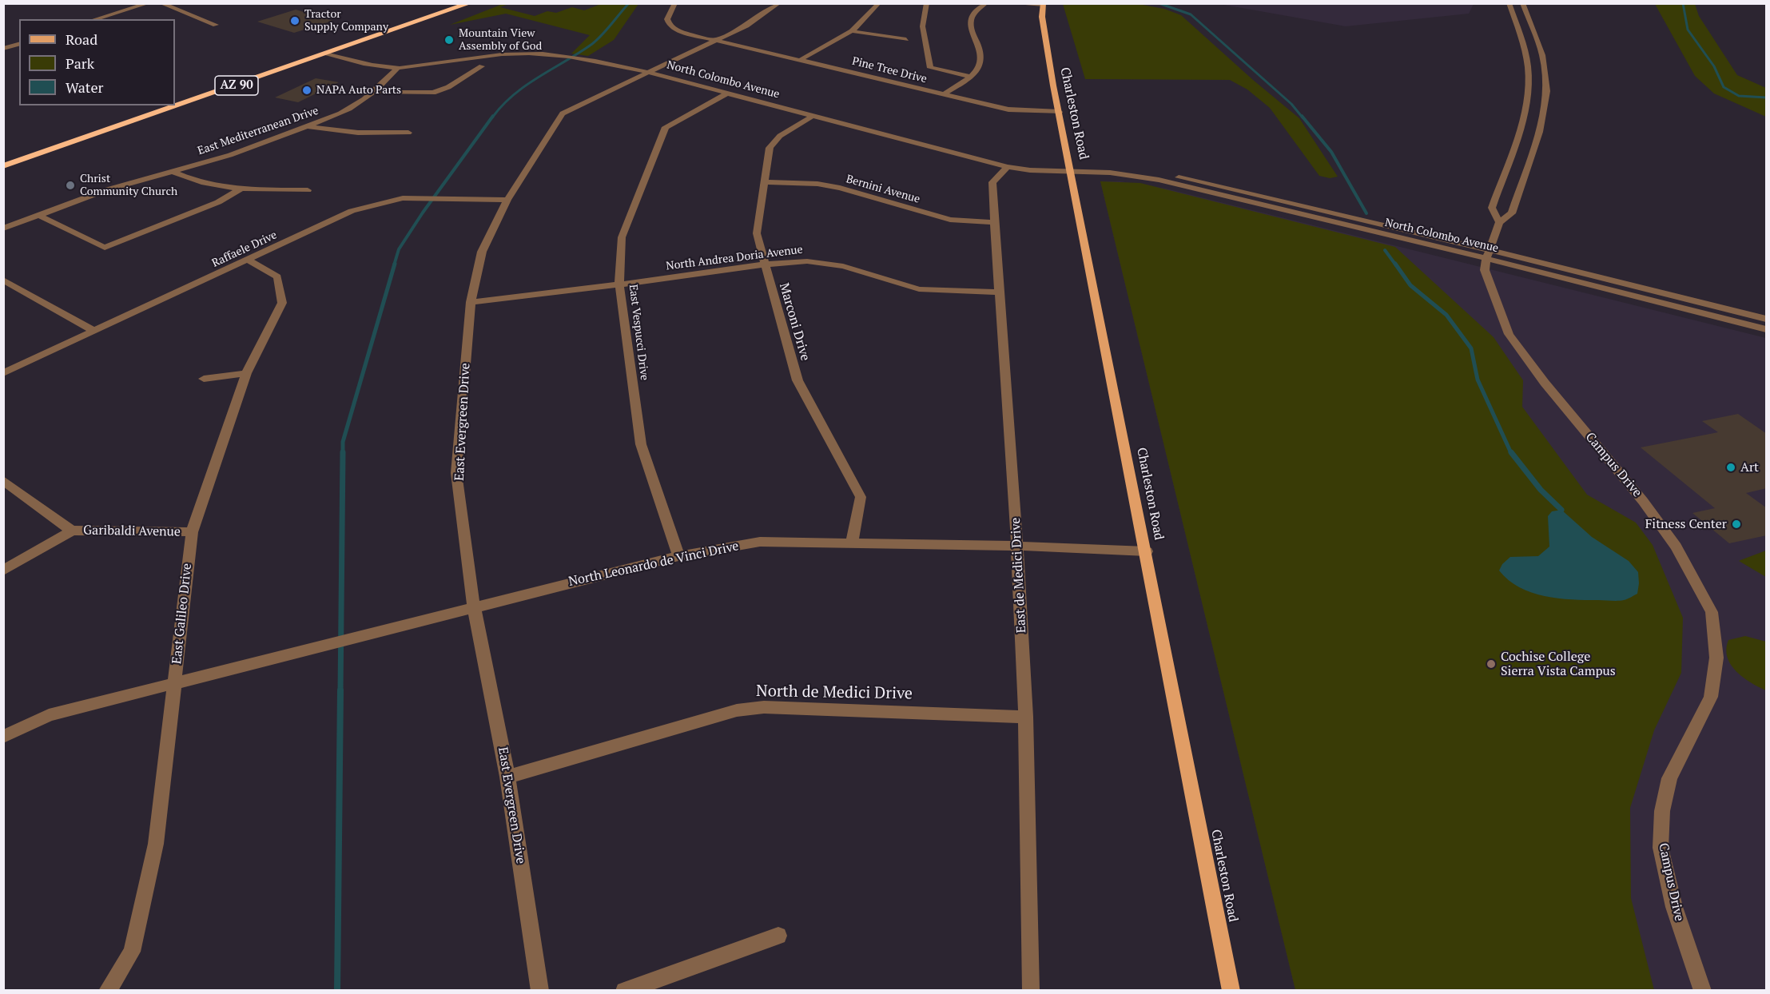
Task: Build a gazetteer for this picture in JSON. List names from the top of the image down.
{
  "streets": {
    "highway": ["AZ 90"],
    "main road": ["Charleston Road"],
    "street": [
      "Pine Tree Drive",
      "North Colombo Avenue",
      "East Mediterranean Drive",
      "Bernini Avenue",
      "Raffaele Drive",
      "North Andrea Doria Avenue",
      "Marconi Drive",
      "East Vespucci Drive",
      "East Evergreen Drive",
      "Campus Drive",
      "Garibaldi Avenue",
      "North Leonardo de Vinci Drive",
      "East de Medici Drive",
      "East Galileo Drive",
      "North de Medici Drive"
    ]
  },
  "crossings": [
    ["Pine Tree Drive", "Charleston Road"],
    ["Pine Tree Drive", "East Evergreen Drive"],
    ["North Colombo Avenue", "AZ 90"],
    ["North Colombo Avenue", "Charleston Road"],
    ["North Colombo Avenue", "East Mediterranean Drive"],
    ["North Colombo Avenue", "Marconi Drive"],
    ["North Colombo Avenue", "East Vespucci Drive"],
    ["North Colombo Avenue", "East Evergreen Drive"],
    ["North Colombo Avenue", "Campus Drive"],
    ["North Colombo Avenue", "East de Medici Drive"],
    ["Charleston Road", "North Leonardo de Vinci Drive"],
    ["Bernini Avenue", "Marconi Drive"],
    ["Bernini Avenue", "East de Medici Drive"],
    ["Raffaele Drive", "East Evergreen Drive"],
    ["Raffaele Drive", "East Galileo Drive"],
    ["North Andrea Doria Avenue", "Marconi Drive"],
    ["North Andrea Doria Avenue", "East Vespucci Drive"],
    ["North Andrea Doria Avenue", "East Evergreen Drive"],
    ["North Andrea Doria Avenue", "East de Medici Drive"],
    ["Marconi Drive", "North Leonardo de Vinci Drive"],
    ["East Vespucci Drive", "North Leonardo de Vinci Drive"],
    ["East Evergreen Drive", "North Leonardo de Vinci Drive"],
    ["East Evergreen Drive", "North de Medici Drive"],
    ["Garibaldi Avenue", "East Galileo Drive"],
    ["North Leonardo de Vinci Drive", "East de Medici Drive"],
    ["North Leonardo de Vinci Drive", "East Galileo Drive"],
    ["East de Medici Drive", "North de Medici Drive"]
  ],
  "places": [
    "Tractor Supply Company",
    "Mountain View Assembly of God",
    "NAPA Auto Parts",
    "Christ Community Church",
    "Art",
    "Fitness Center",
    "Cochise College Sierra Vista Campus"
  ],
  "legend": ["Road", "Park", "Water"]
}
